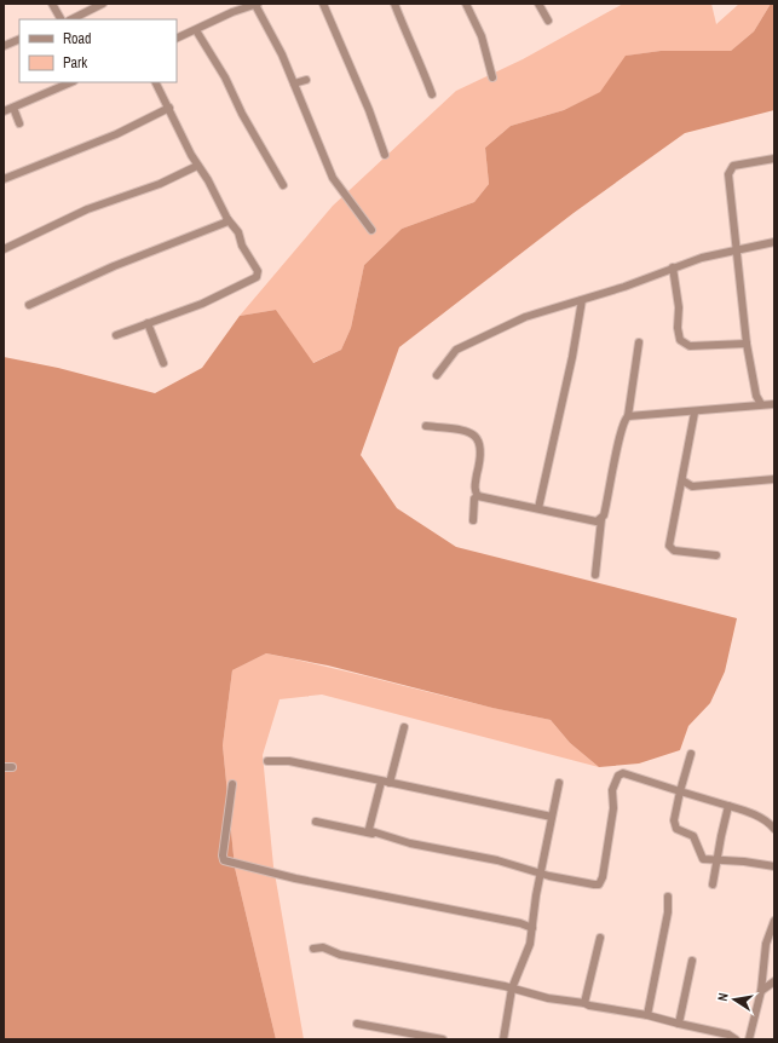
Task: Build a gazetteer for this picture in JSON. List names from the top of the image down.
{
  "legend": ["Road", "Park"],
  "north": "left"
}
